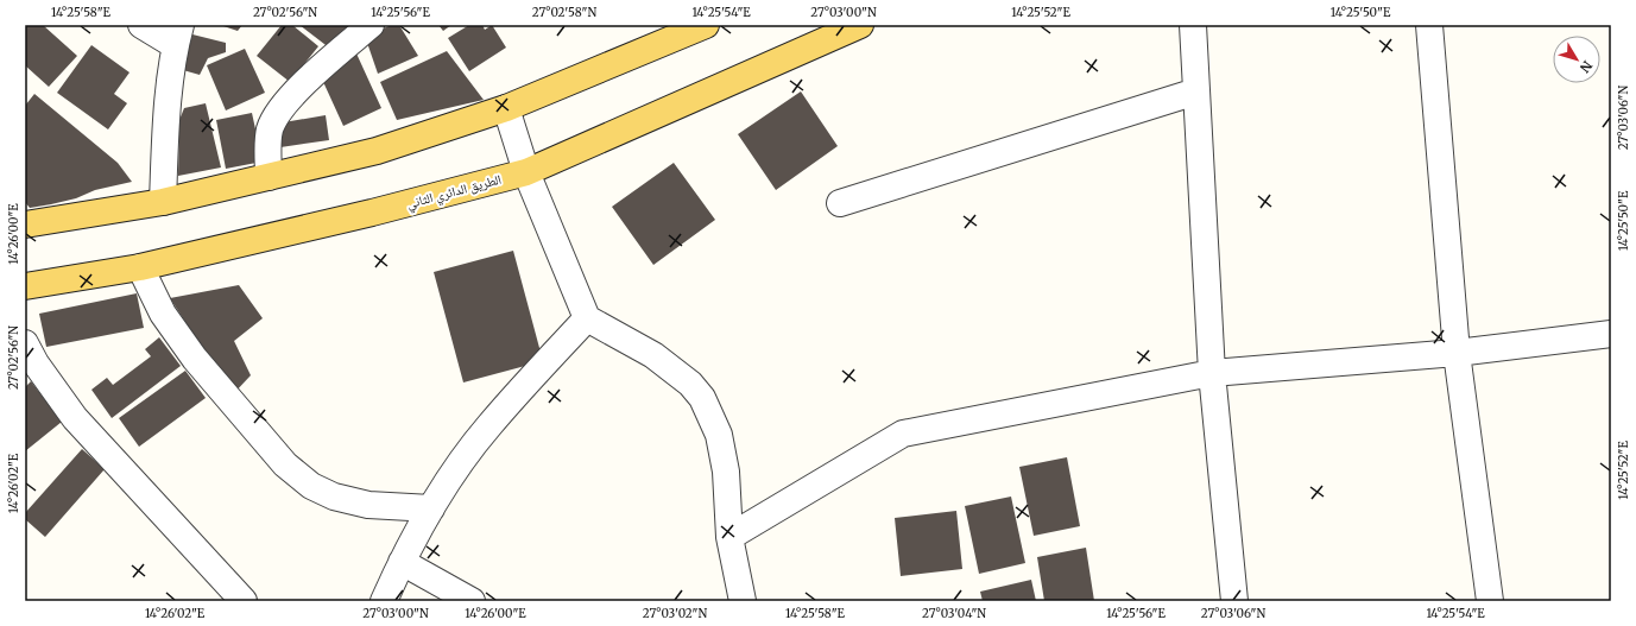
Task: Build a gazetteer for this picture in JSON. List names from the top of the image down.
{
  "streets": {
    "main road": ["الطريق الدائري الثاني"]
  },
  "north": "bottom right",
  "coordinates": [
    "14°25'58\"E",
    "27°02'56\"N",
    "14°25'56\"E",
    "27°02'58\"N",
    "14°25'54\"E",
    "27°03'00\"N",
    "14°25'52\"E",
    "14°25'50\"E",
    "27°03'06\"N",
    "14°26'00\"E",
    "14°26'02\"E",
    "27°03'02\"N",
    "27°03'04\"N"
  ]
}
